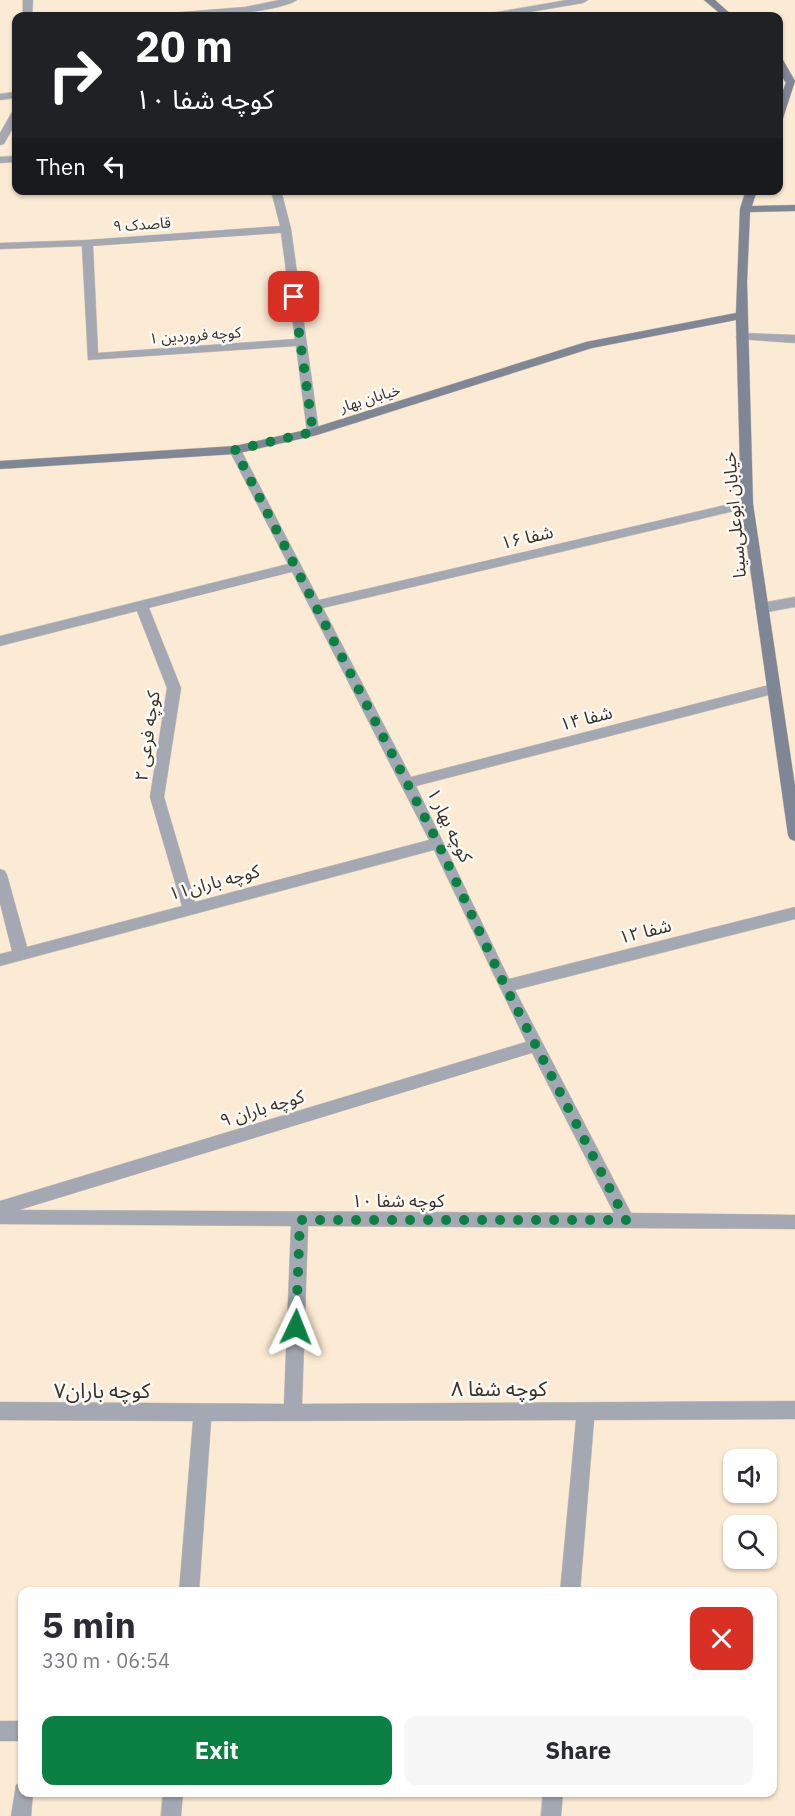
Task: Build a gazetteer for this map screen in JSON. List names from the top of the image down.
{
  "streets": {
    "street": [
      "قاصدک ۹",
      "کوچه فروردین ۱",
      "خیابان بهار",
      "خیابان ابوعلی‌سینا",
      "شفا ۱۶",
      "شفا ۱۴",
      "کوچه فرعی ۲",
      "کوچه بهار ۱",
      "کوچه باران۱۱",
      "شفا ۱۲",
      "کوچه باران ۹",
      "کوچه شفا ۱۰",
      "کوچه شفا ۸",
      "کوچه باران۷"
    ]
  },
  "crossings": [
    ["قاصدک ۹", "کوچه فروردین ۱"],
    ["خیابان بهار", "خیابان ابوعلی‌سینا"],
    ["خیابان بهار", "کوچه بهار ۱"],
    ["خیابان ابوعلی‌سینا", "شفا ۱۶"],
    ["خیابان ابوعلی‌سینا", "شفا ۱۴"],
    ["شفا ۱۶", "کوچه بهار ۱"],
    ["شفا ۱۴", "کوچه بهار ۱"],
    ["کوچه فرعی ۲", "کوچه باران۱۱"],
    ["کوچه بهار ۱", "کوچه باران۱۱"],
    ["کوچه بهار ۱", "شفا ۱۲"],
    ["کوچه بهار ۱", "کوچه باران ۹"],
    ["کوچه بهار ۱", "کوچه شفا ۱۰"],
    ["کوچه شفا ۸", "کوچه باران۷"]
  ],
  "page": {
    "turn": ["20 m", "کوچه شفا ۱۰"],
    "then": "Then",
    "heading": ["5 min", "330 m · 06:54"],
    "buttons": ["Exit", "Share"]
  }
}
